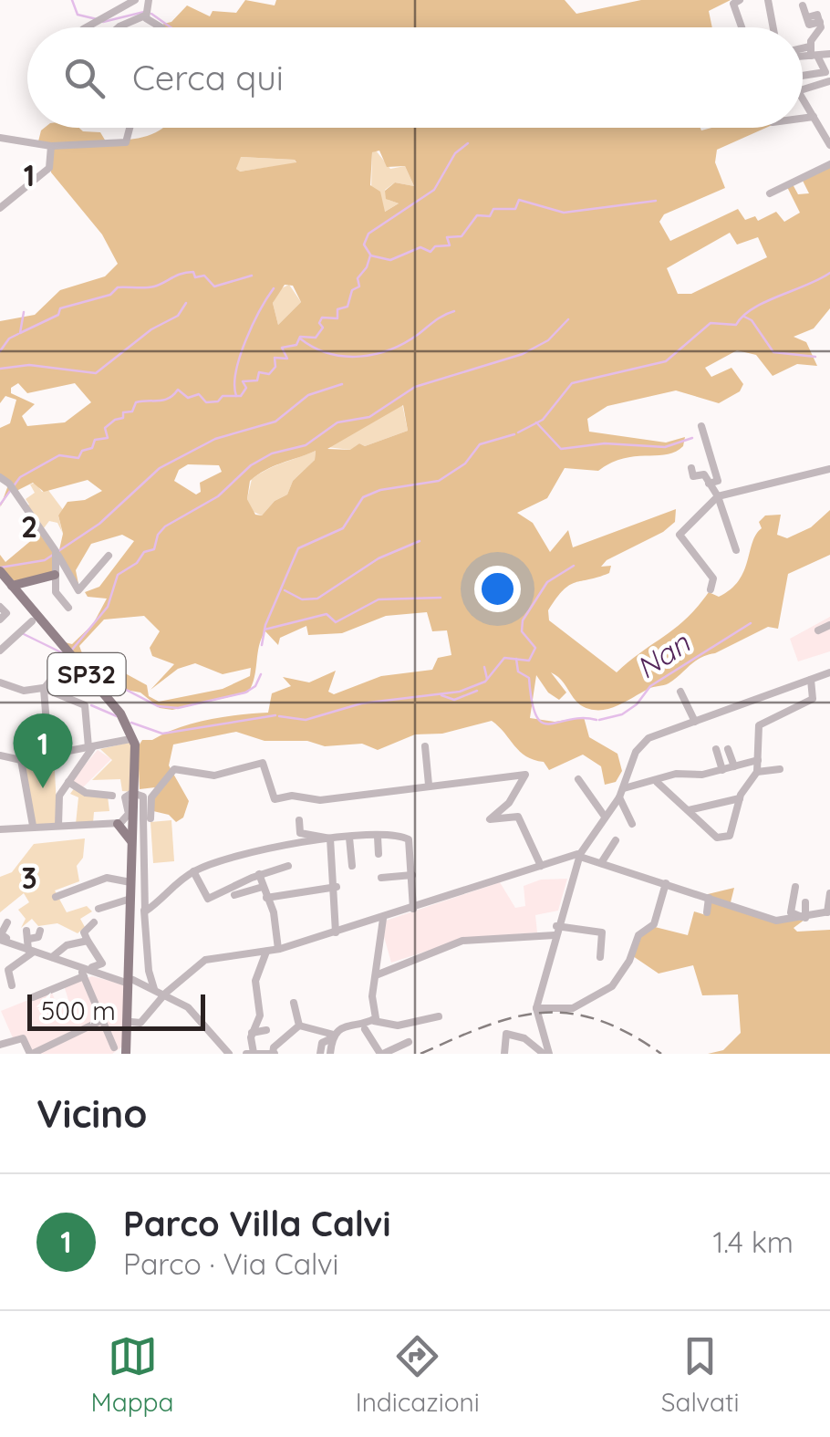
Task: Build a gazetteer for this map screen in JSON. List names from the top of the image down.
{
  "streets": {
    "main road": ["SP32"]
  },
  "water": ["Nan"],
  "scale_bar": "500 m",
  "page": {
    "search": "Cerca qui",
    "pins": "1",
    "scale": "500 m",
    "heading": "Vicino",
    "list": [
      {
        "mark": "1",
        "name": "Parco Villa Calvi",
        "note": "Parco · Via Calvi",
        "value": "1.4 km"
      }
    ],
    "nav": ["Mappa", "Indicazioni", "Salvati"]
  },
  "grid": {
    "rows": ["1", "2", "3"]
  }
}
